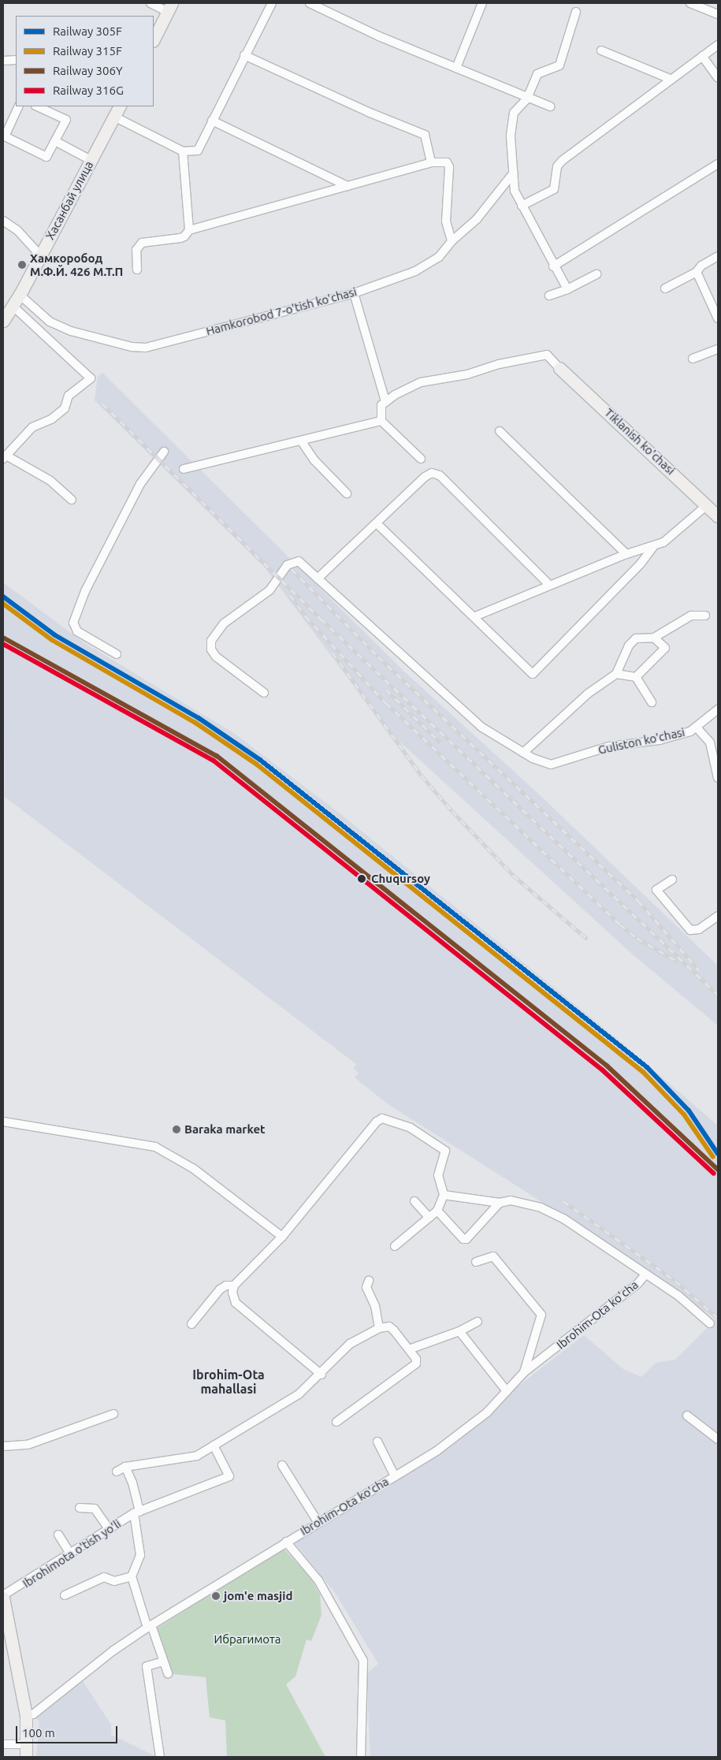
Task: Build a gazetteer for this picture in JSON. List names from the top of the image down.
{
  "streets": {
    "street": [
      "Хасанбай улица",
      "Hamkorobod 7-o'tish ko'chasi",
      "Tiklanish ko'chasi",
      "Guliston ko'chasi",
      "Ibrohim-Ota ko'cha",
      "Ibrohimota o'tish yo'li"
    ]
  },
  "crossings": [
    ["Хасанбай улица", "Hamkorobod 7-o'tish ko'chasi"]
  ],
  "districts": ["Ibrohim-Ota mahallasi"],
  "parks": ["Ибрагимота"],
  "places": [
    "Хамкоробод М.Ф.Й. 426 М.Т.П",
    "Chuqursoy",
    "Baraka market",
    "jom'e masjid"
  ],
  "lines": [
    "rail line 305F",
    "rail line 315F",
    "rail line 306Y",
    "rail line 316G"
  ],
  "legend": [
    "Railway 305F",
    "Railway 315F",
    "Railway 306Y",
    "Railway 316G"
  ],
  "scale_bar": "100 m"
}
